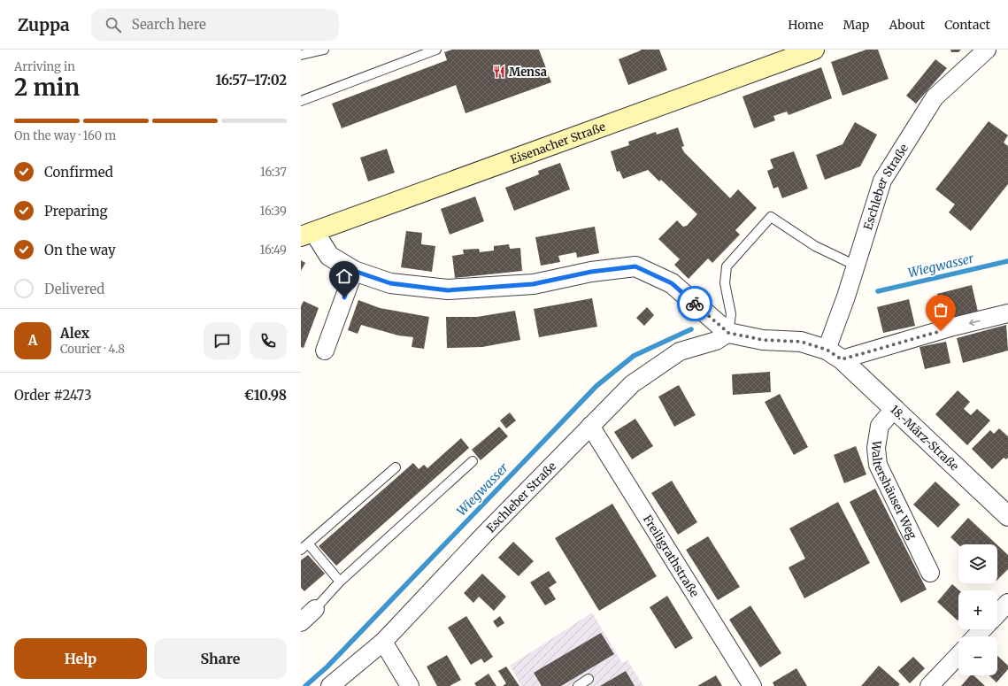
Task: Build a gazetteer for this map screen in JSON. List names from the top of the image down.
{
  "streets": {
    "main road": ["Eisenacher Straße"],
    "street": [
      "Eschleber Straße",
      "18.-März-Straße",
      "Waltershäuser Weg",
      "Freiligrathstraße"
    ]
  },
  "crossings": [
    ["Eschleber Straße", "18.-März-Straße"],
    ["Eschleber Straße", "Freiligrathstraße"],
    ["18.-März-Straße", "Waltershäuser Weg"]
  ],
  "water": ["Wiegwasser"],
  "places": {
    "restaurant": ["Mensa"]
  },
  "page": {
    "header": "Zuppa",
    "search": "Search here",
    "nav": [
      "Home",
      "Map",
      "About",
      "Contact"
    ],
    "heading": ["2 min", "Arriving in", "16:57–17:02"],
    "panel": [
      "Alex",
      "Courier · 4.8",
      "Order #2473",
      "€10.98"
    ],
    "bar": "On the way · 160 m",
    "list": [
      ["Confirmed", "16:37"],
      ["Preparing", "16:39"],
      ["On the way", "16:49"],
      "Delivered"
    ],
    "round": "A",
    "map_buttons": ["+", "−"],
    "buttons": ["Help", "Share"]
  }
}
